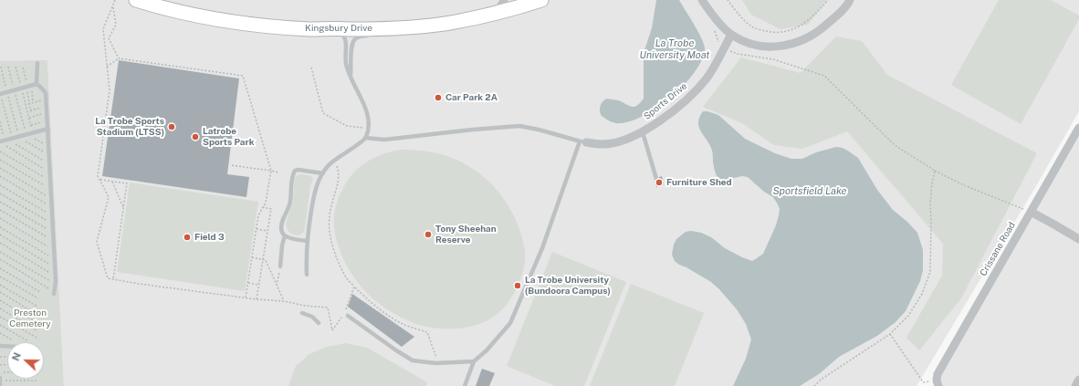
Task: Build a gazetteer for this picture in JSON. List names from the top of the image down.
{
  "streets": {
    "main road": ["Kingsbury Drive"],
    "street": ["Sports Drive", "Crissane Road"]
  },
  "water": ["La Trobe University Moat", "Sportsfield Lake"],
  "parks": ["Preston Cemetery"],
  "places": [
    "Car Park 2A",
    "La Trobe Sports Stadium (LTSS)",
    "Latrobe Sports Park",
    "Furniture Shed",
    "Tony Sheehan Reserve",
    "Field 3",
    "La Trobe University (Bundoora Campus)"
  ],
  "north": "left"
}
